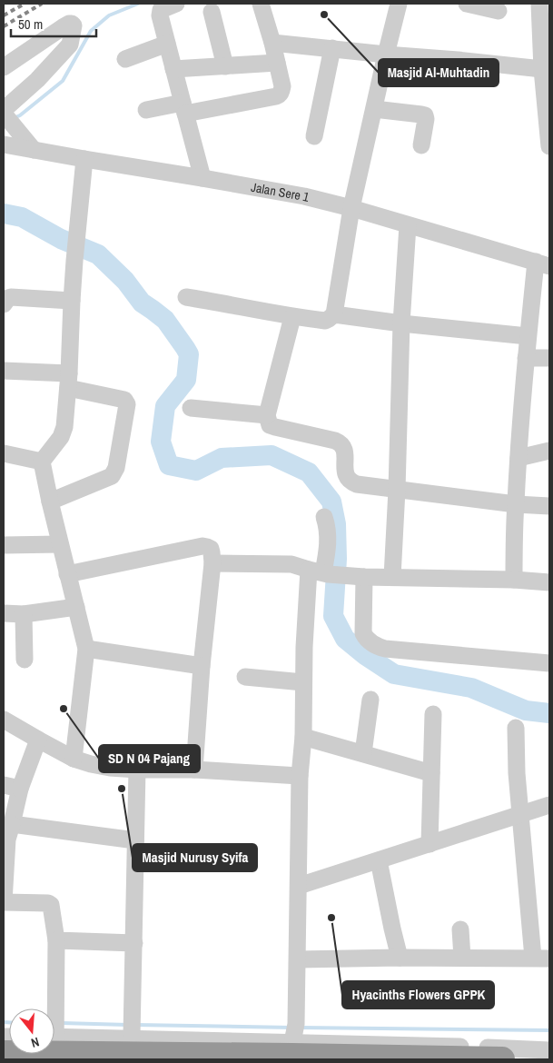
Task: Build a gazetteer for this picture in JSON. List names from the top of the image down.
{
  "streets": {
    "street": ["Jalan Sere 1"]
  },
  "places": [
    "Masjid Al-Muhtadin",
    "SD N 04 Pajang",
    "Masjid Nurusy Syifa",
    "Hyacinths Flowers GPPK"
  ],
  "scale_bar": "50 m",
  "north": "bottom"
}
